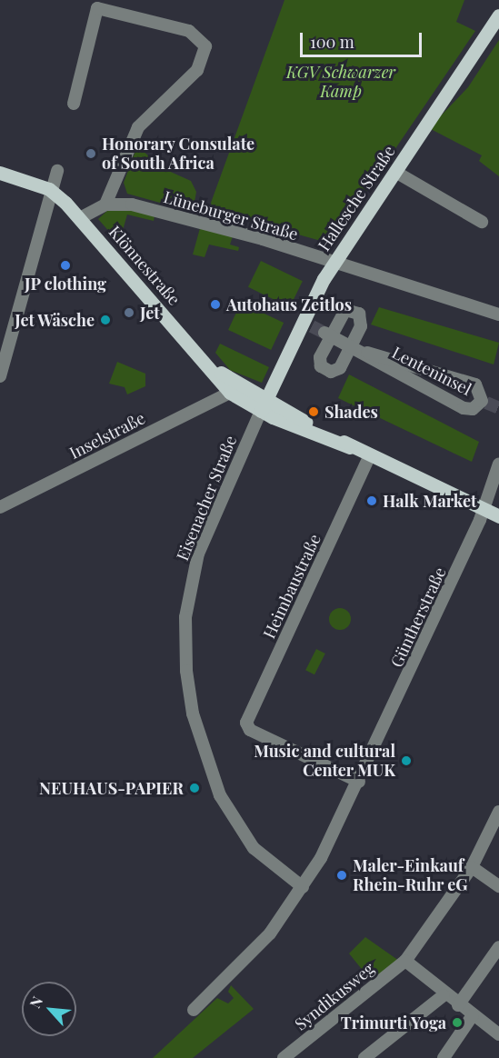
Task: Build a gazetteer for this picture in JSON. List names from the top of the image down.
{
  "streets": {
    "main road": ["Hallesche Straße", "Klönnestraße"],
    "street": [
      "Lüneburger Straße",
      "Lenteninsel",
      "Inselstraße",
      "Eisenacher Straße",
      "Heimbaustraße",
      "Güntherstraße",
      "Syndikusweg"
    ]
  },
  "crossings": [
    ["Hallesche Straße", "Lüneburger Straße"],
    ["Hallesche Straße", "Klönnestraße"],
    ["Hallesche Straße", "Eisenacher Straße"],
    ["Lüneburger Straße", "Klönnestraße"],
    ["Klönnestraße", "Inselstraße"],
    ["Klönnestraße", "Eisenacher Straße"],
    ["Klönnestraße", "Heimbaustraße"],
    ["Klönnestraße", "Güntherstraße"],
    ["Eisenacher Straße", "Güntherstraße"],
    ["Heimbaustraße", "Güntherstraße"]
  ],
  "parks": ["KGV Schwarzer Kamp"],
  "places": [
    "Honorary Consulate of South Africa",
    "JP clothing",
    "Autohaus Zeitlos",
    "Jet",
    "Jet Wäsche",
    "Shades",
    "Halk Market",
    "Music and cultural Center MUK",
    "NEUHAUS-PAPIER",
    "Maler-Einkauf Rhein-Ruhr eG",
    "Trimurti Yoga"
  ],
  "scale_bar": "100 m",
  "north": "top left"
}
